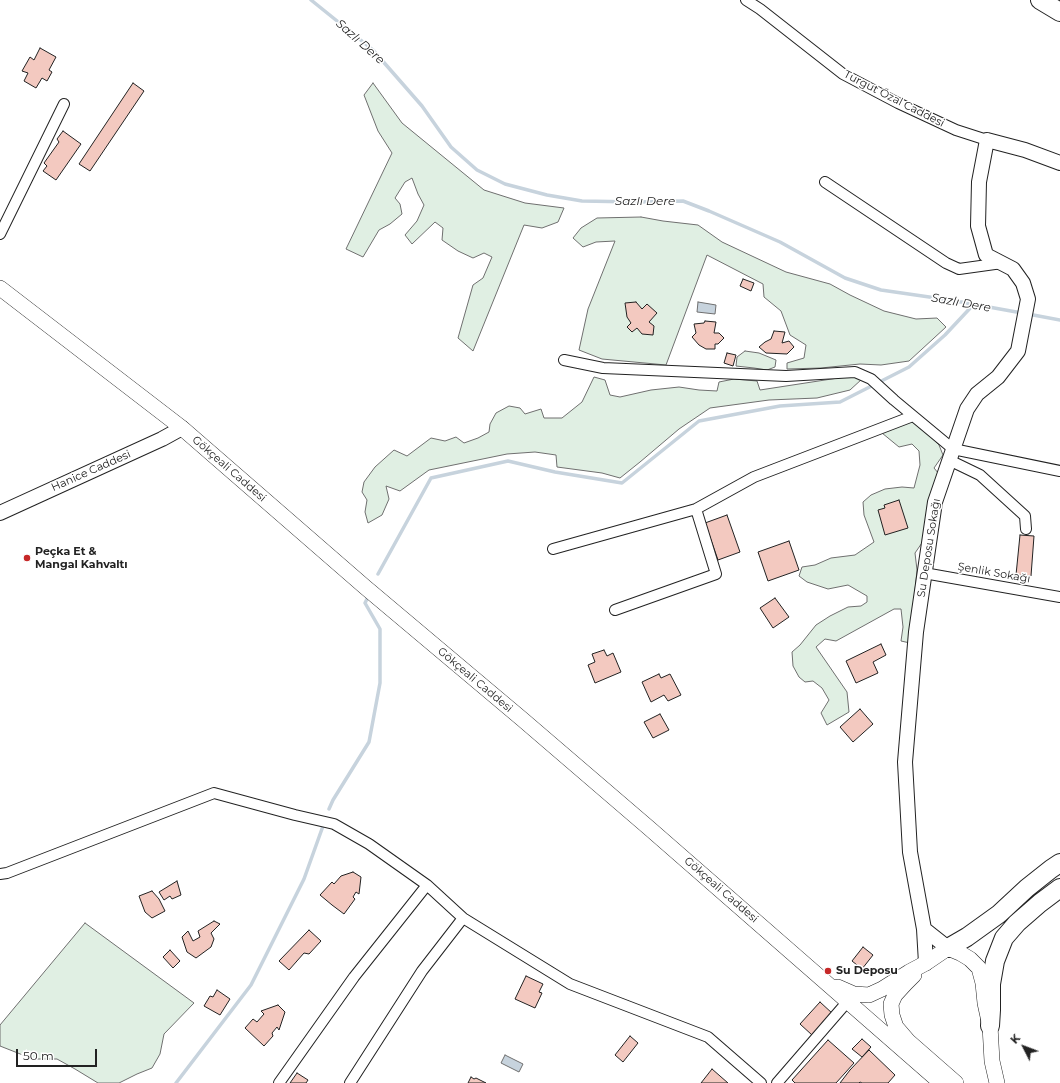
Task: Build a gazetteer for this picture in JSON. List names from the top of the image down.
{
  "streets": {
    "main road": ["Gökçeali Caddesi"],
    "street": [
      "Turgut Özal Caddesi",
      "Hanice Caddesi",
      "Su Deposu Sokağı",
      "Şenlik Sokağı"
    ]
  },
  "crossings": [
    ["Turgut Özal Caddesi", "Su Deposu Sokağı"],
    ["Gökçeali Caddesi", "Hanice Caddesi"],
    ["Su Deposu Sokağı", "Şenlik Sokağı"]
  ],
  "water": ["Sazlı Dere"],
  "places": ["Peçka Et & Mangal Kahvaltı", "Su Deposu"],
  "scale_bar": "50 m",
  "north": "top left"
}
